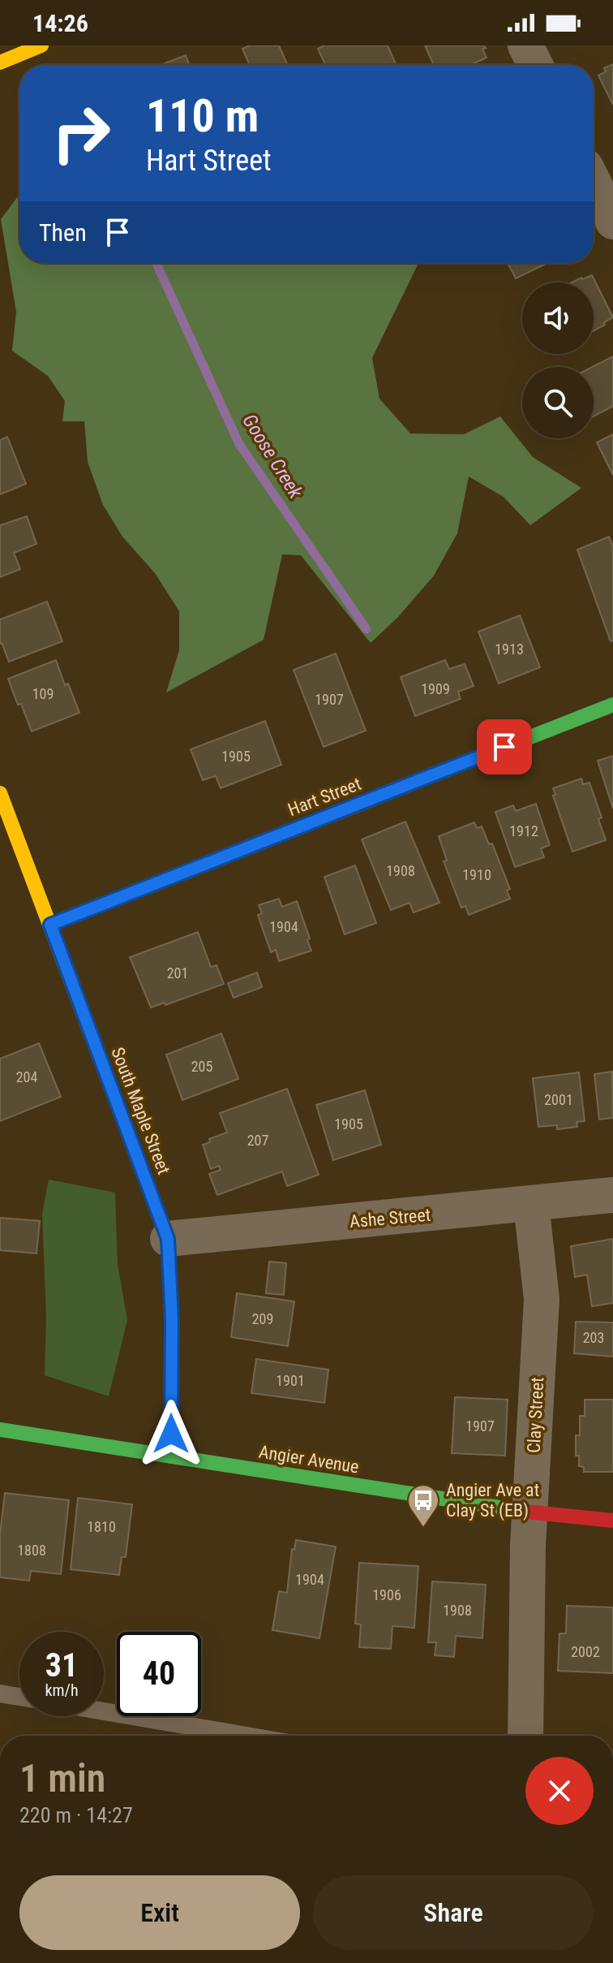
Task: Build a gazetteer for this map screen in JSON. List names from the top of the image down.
{
  "streets": {
    "street": [
      "Hart Street",
      "South Maple Street",
      "Ashe Street",
      "Clay Street",
      "Angier Avenue"
    ]
  },
  "crossings": [
    ["Hart Street", "South Maple Street"],
    ["South Maple Street", "Ashe Street"],
    ["South Maple Street", "Angier Avenue"],
    ["Ashe Street", "Clay Street"],
    ["Clay Street", "Angier Avenue"]
  ],
  "water": ["Goose Creek"],
  "places": {
    "bus stop": ["Angier Ave at Clay St (EB)"]
  },
  "house_numbers": [
    "1913",
    "1909",
    "109",
    "1907",
    "1905",
    "1912",
    "1908",
    "1910",
    "1904",
    "201",
    "205",
    "204",
    "2001",
    "1905",
    "207",
    "209",
    "203",
    "1901",
    "1907",
    "1810",
    "1808",
    "1904",
    "1906",
    "1908",
    "2002"
  ],
  "page": {
    "status": "14:26",
    "turn": ["110 m", "Hart Street"],
    "then": "Then",
    "speed": "31 km/h",
    "limit": "40",
    "heading": ["1 min", "220 m · 14:27"],
    "buttons": ["Exit", "Share"]
  }
}
